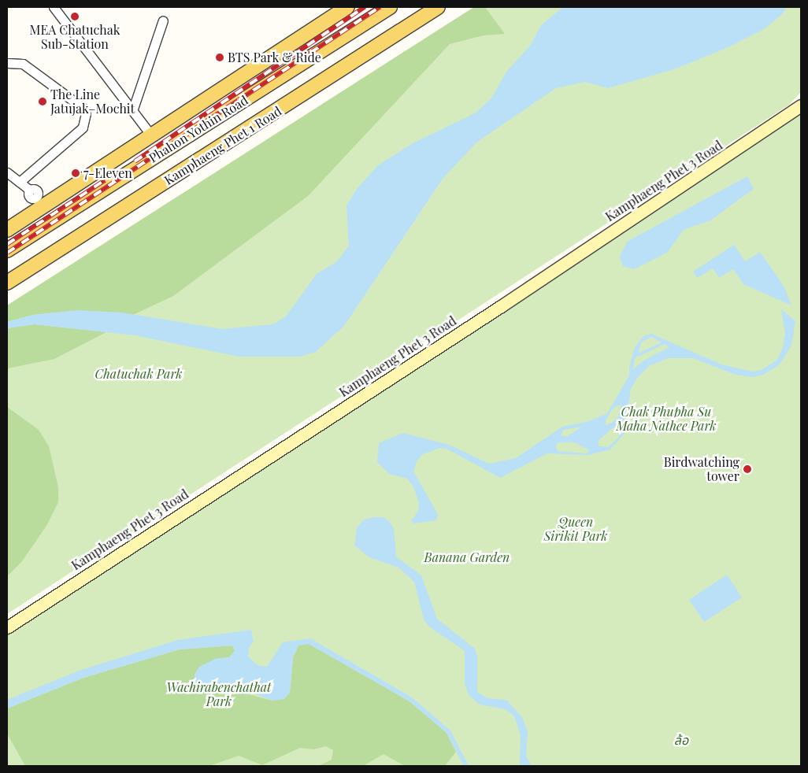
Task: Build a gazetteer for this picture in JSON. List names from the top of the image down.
{
  "streets": {
    "main road": ["Phahon Yothin Road", "Kamphaeng Phet 1 Road"],
    "street": ["Kamphaeng Phet 3 Road"]
  },
  "parks": [
    "Chatuchak Park",
    "Chak Phupha Su Maha Nathee Park",
    "Queen Sirikit Park",
    "Banana Garden",
    "Wachirabenchathat Park",
    "ล้อ"
  ],
  "places": [
    "MEA Chatuchak Sub-Station",
    "BTS Park & Ride",
    "The Line Jatujak–Mochit",
    "7-Eleven",
    "Birdwatching tower"
  ]
}
